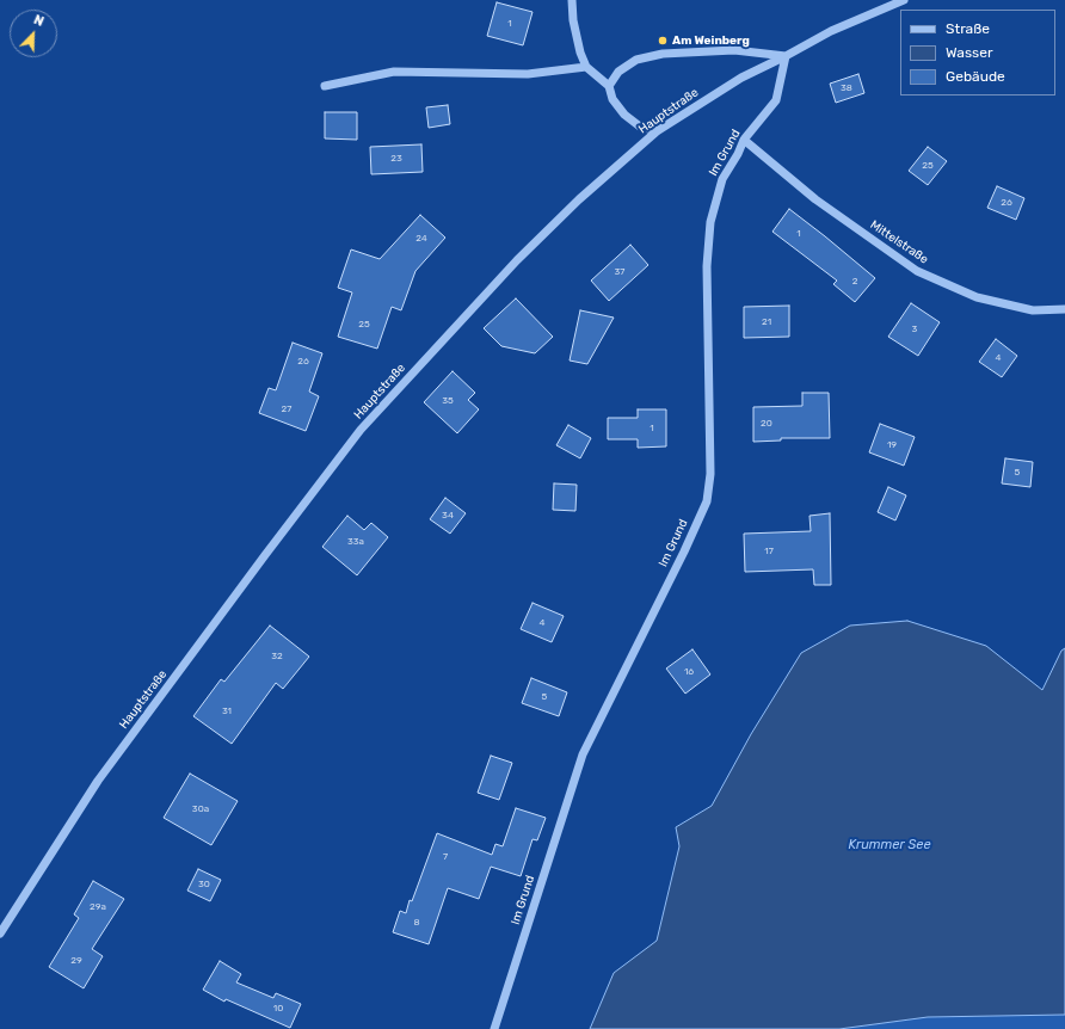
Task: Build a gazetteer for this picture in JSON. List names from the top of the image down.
{
  "streets": {
    "street": ["Hauptstraße", "Im Grund", "Mittelstraße"]
  },
  "crossings": [
    ["Hauptstraße", "Im Grund"],
    ["Im Grund", "Mittelstraße"]
  ],
  "water": ["Krummer See"],
  "places": ["Am Weinberg"],
  "house_numbers": [
    "1",
    "38",
    "23",
    "25",
    "26",
    "1",
    "24",
    "37",
    "2",
    "21",
    "25",
    "3",
    "4",
    "26",
    "35",
    "27",
    "20",
    "1",
    "19",
    "5",
    "34",
    "33a",
    "17",
    "4",
    "32",
    "16",
    "5",
    "31",
    "30a",
    "7",
    "30",
    "29a",
    "8",
    "29",
    "10"
  ],
  "legend": ["Straße", "Wasser", "Gebäude"],
  "north": "top right"
}
